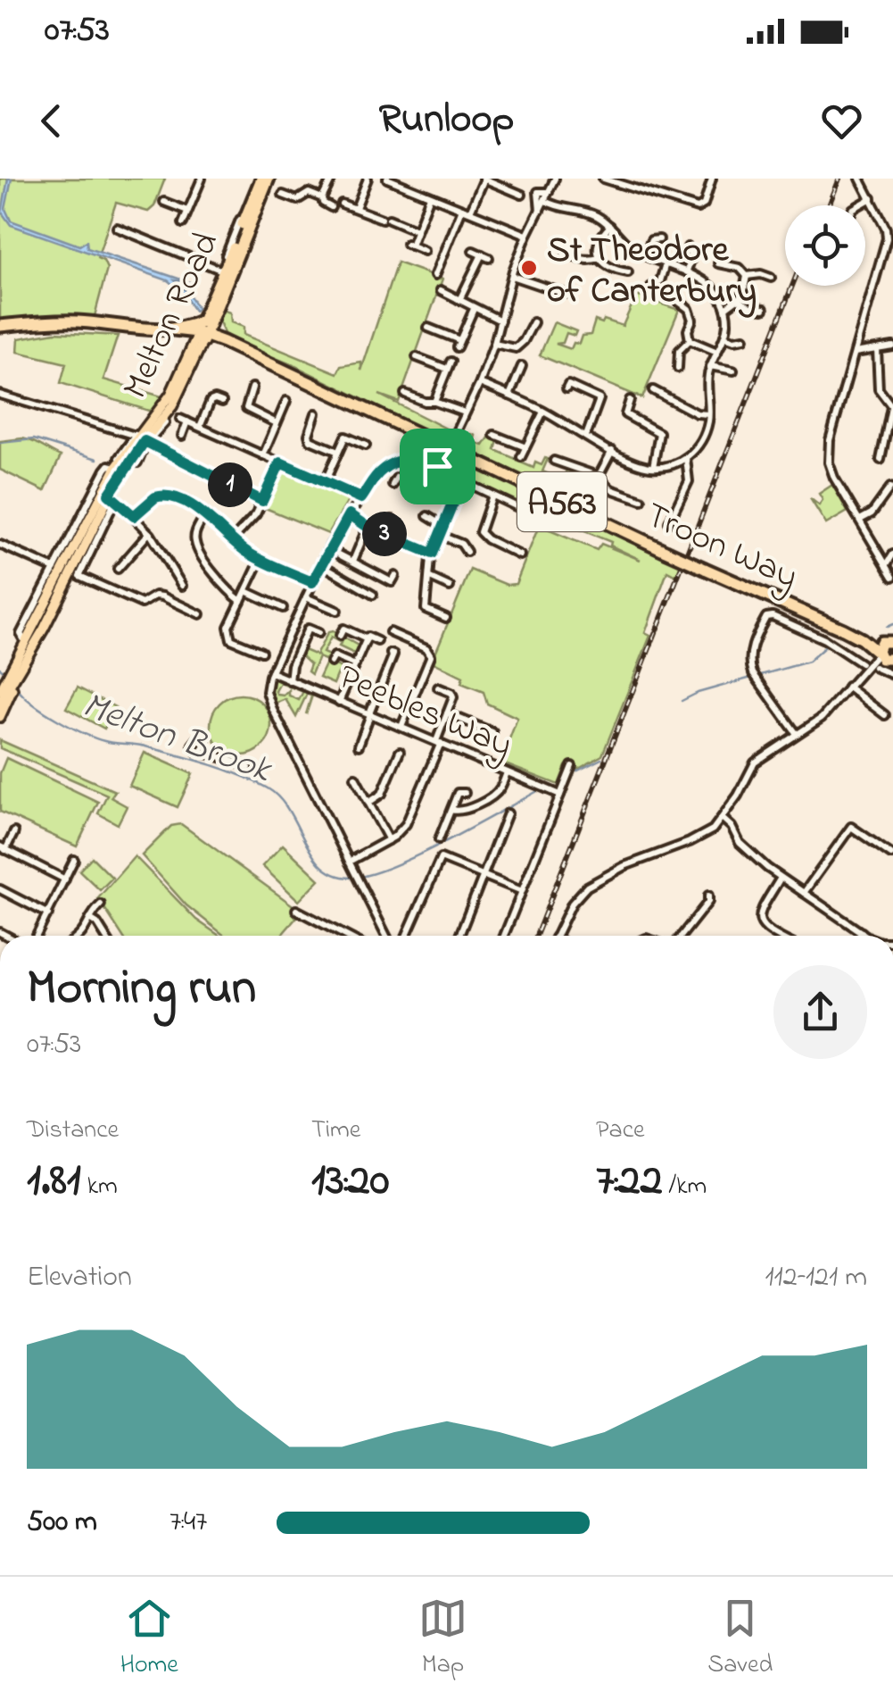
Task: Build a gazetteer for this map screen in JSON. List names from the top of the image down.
{
  "streets": {
    "highway": ["Melton Road", "A563", "Troon Way"],
    "street": ["Peebles Way"]
  },
  "crossings": [
    ["Melton Road", "Troon Way"]
  ],
  "water": ["Melton Brook"],
  "places": ["St Theodore of Canterbury"],
  "page": {
    "status": "07:53",
    "header": "Runloop",
    "pins": ["1", "3"],
    "heading": ["Morning run", "07:53"],
    "stats": [
      ["Distance", "1.81 km"],
      ["Time", "13:20"],
      ["Pace", "7:22 /km"]
    ],
    "chart": ["Elevation", "112–121 m"],
    "list": [
      {
        "name": "500 m",
        "note": "7:47"
      }
    ],
    "tabs": ["Home", "Map", "Saved"]
  }
}
